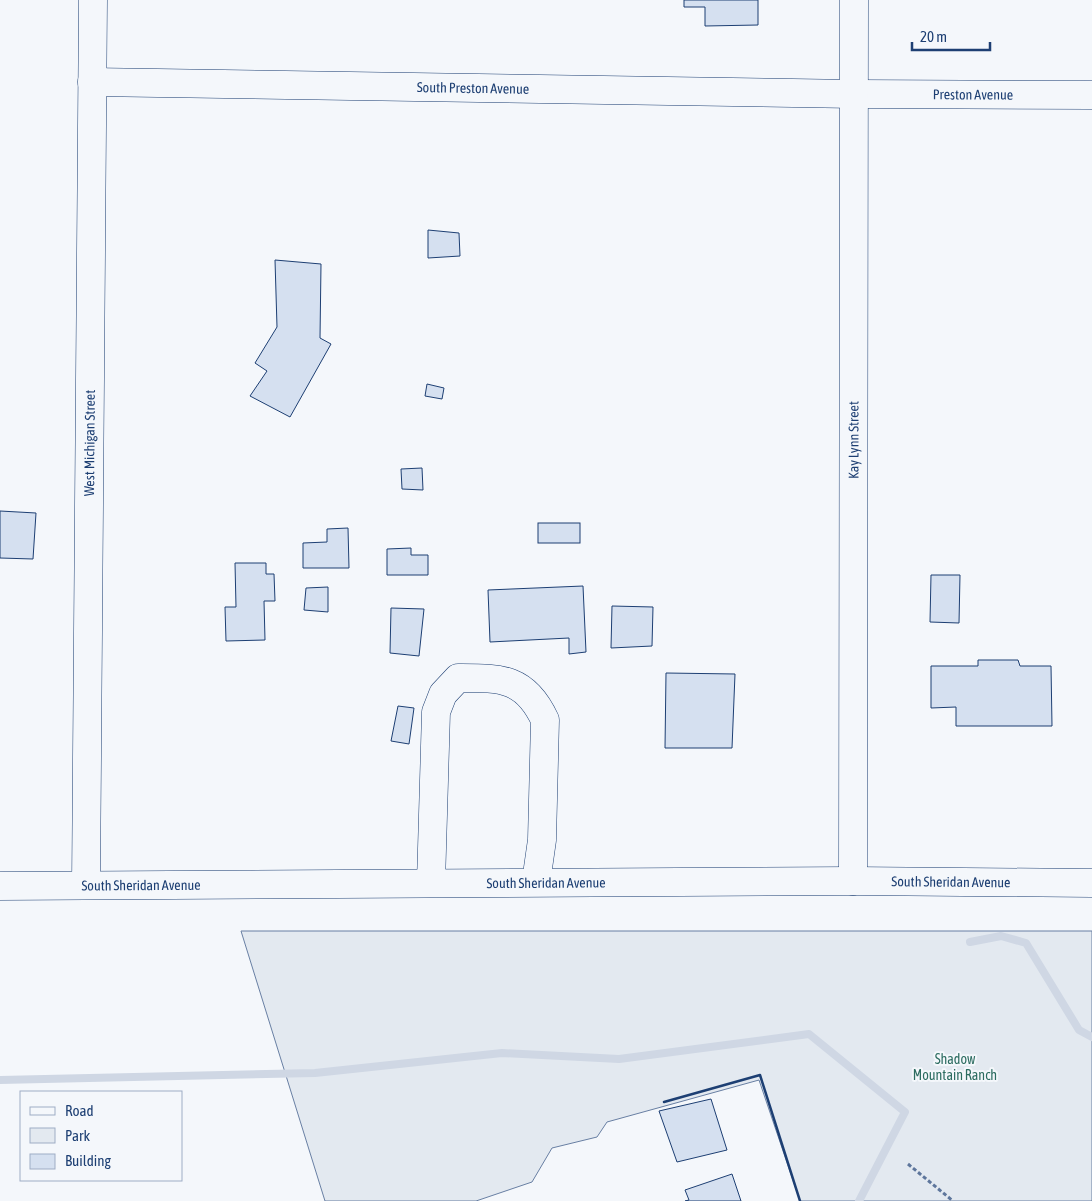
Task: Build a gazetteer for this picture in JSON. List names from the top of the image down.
{
  "streets": {
    "street": [
      "South Preston Avenue",
      "Preston Avenue",
      "Kay Lynn Street",
      "West Michigan Street",
      "South Sheridan Avenue"
    ]
  },
  "crossings": [
    ["South Preston Avenue", "Preston Avenue"],
    ["South Preston Avenue", "Kay Lynn Street"],
    ["South Preston Avenue", "West Michigan Street"],
    ["Preston Avenue", "Kay Lynn Street"],
    ["Kay Lynn Street", "South Sheridan Avenue"],
    ["West Michigan Street", "South Sheridan Avenue"]
  ],
  "parks": ["Shadow Mountain Ranch"],
  "legend": ["Road", "Park", "Building"],
  "scale_bar": "20 m"
}
